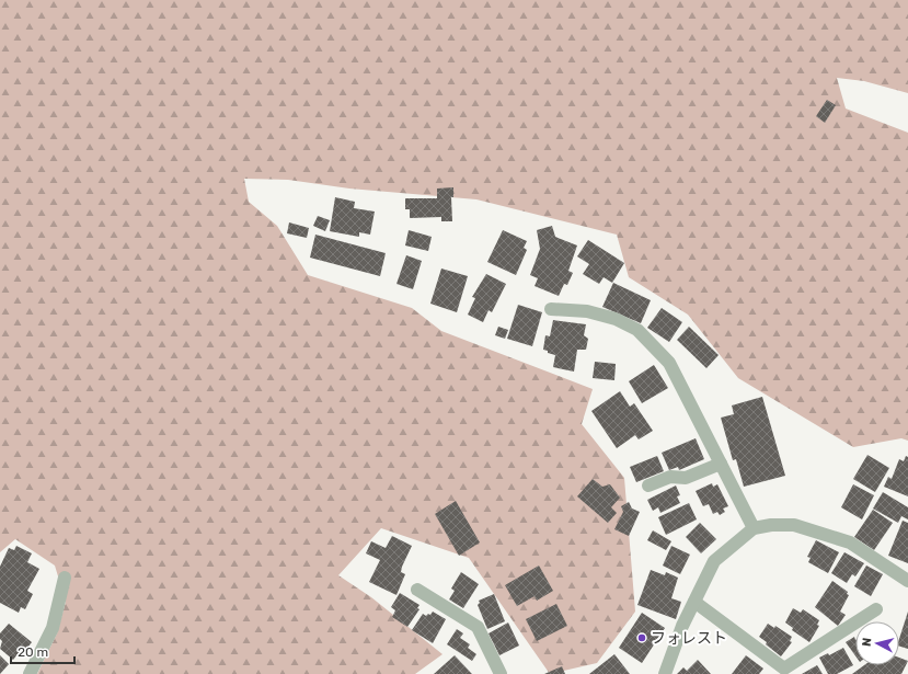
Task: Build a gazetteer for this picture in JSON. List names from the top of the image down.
{
  "places": ["フォレスト"],
  "scale_bar": "20 m",
  "north": "left"
}
